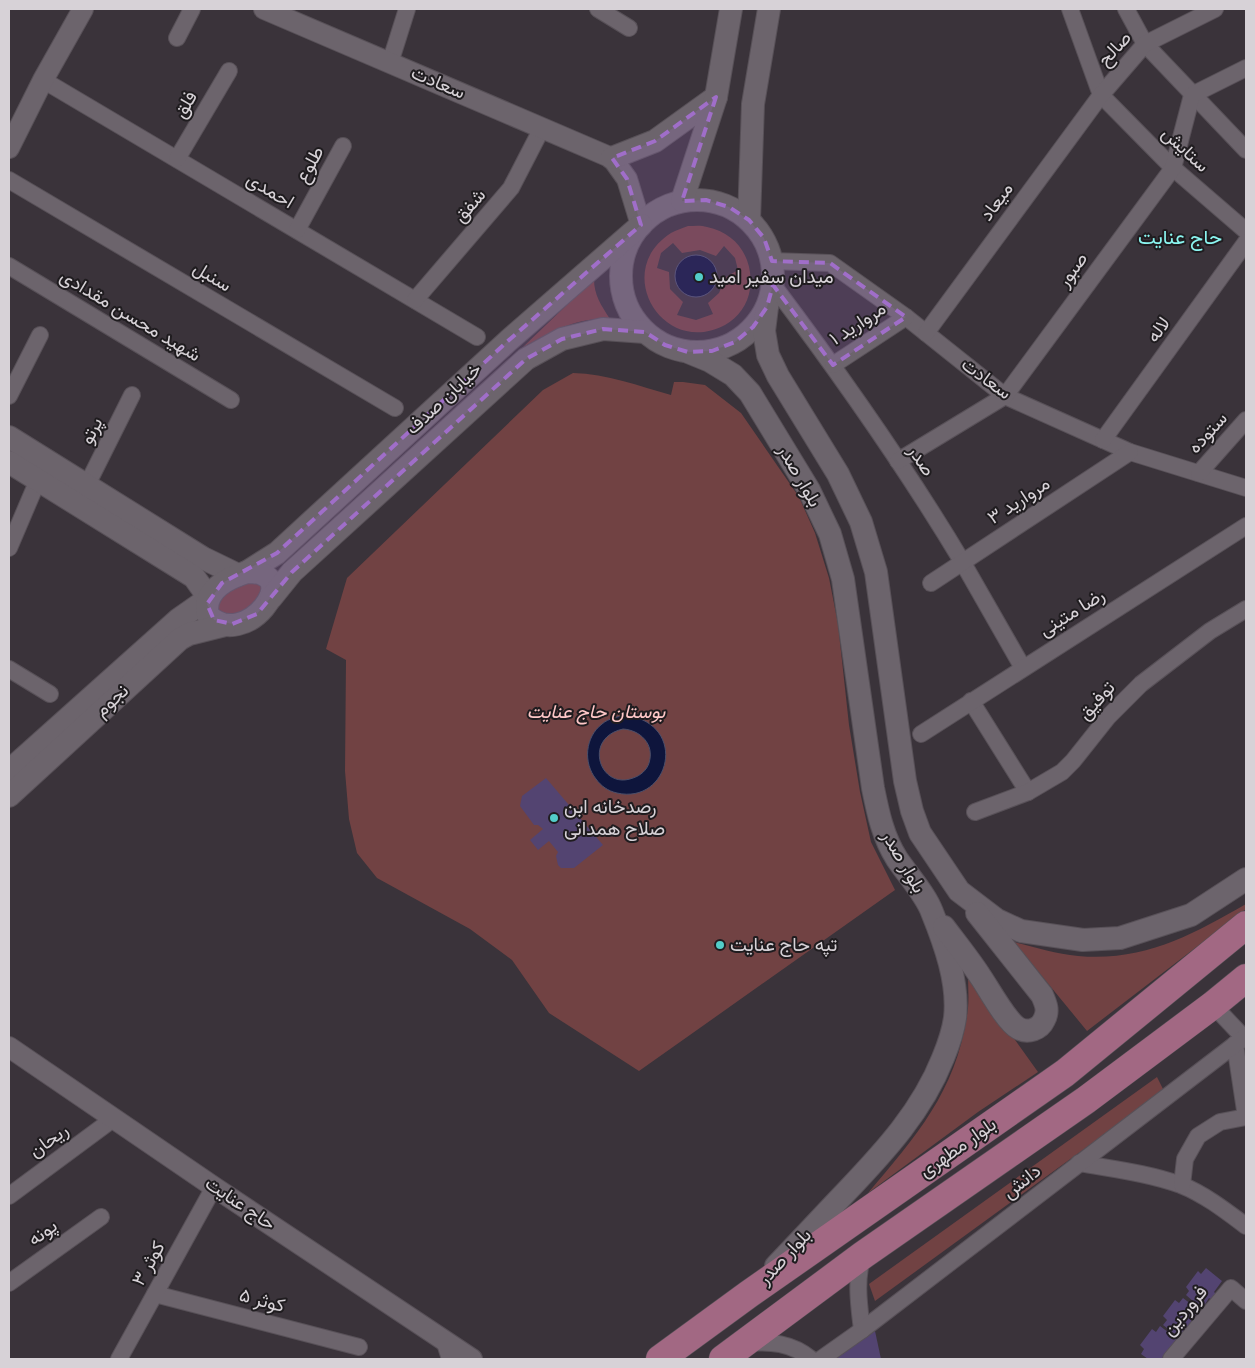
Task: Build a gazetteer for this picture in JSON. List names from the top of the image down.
{
  "streets": {
    "highway": ["بلوار مطهری"],
    "main road": ["خیابان صدف", "بلوار صدر", "نجوم"],
    "street": [
      "صالح",
      "سعادت",
      "فلق",
      "ستایش",
      "طلوع",
      "احمدی",
      "میعاد",
      "شفق",
      "صبور",
      "سنبل",
      "شهید محسن مقدادی",
      "مروارید ۱",
      "لاله",
      "پرتو",
      "ستوده",
      "صدر",
      "مروارید ۳",
      "رضا متینی",
      "توفیق",
      "ریحان",
      "دانش",
      "حاج عنایت",
      "پونه",
      "کوثر ۳",
      "کوثر ۵",
      "فروردین"
    ]
  },
  "crossings": [
    ["صالح", "ستایش"],
    ["صالح", "میعاد"],
    ["سعادت", "میعاد"],
    ["سعادت", "شفق"],
    ["سعادت", "صبور"],
    ["سعادت", "مروارید ۱"],
    ["سعادت", "لاله"],
    ["سعادت", "خیابان صدف"],
    ["سعادت", "ستوده"],
    ["سعادت", "صدر"],
    ["سعادت", "بلوار صدر"],
    ["سعادت", "مروارید ۳"],
    ["فلق", "احمدی"],
    ["ستایش", "میعاد"],
    ["ستایش", "صبور"],
    ["طلوع", "احمدی"],
    ["احمدی", "شفق"],
    ["مروارید ۱", "صدر"],
    ["خیابان صدف", "صدر"],
    ["خیابان صدف", "بلوار صدر"],
    ["خیابان صدف", "نجوم"],
    ["صدر", "بلوار صدر"],
    ["صدر", "مروارید ۳"],
    ["صدر", "رضا متینی"],
    ["بلوار صدر", "بلوار مطهری"],
    ["ریحان", "حاج عنایت"],
    ["حاج عنایت", "کوثر ۳"],
    ["کوثر ۳", "کوثر ۵"]
  ],
  "districts": ["حاج عنایت"],
  "parks": ["بوستان حاج عنایت"],
  "places": ["میدان سفیر امید", "رصدخانه ابن صلاح همدانی", "تپه حاج عنایت"]
}
